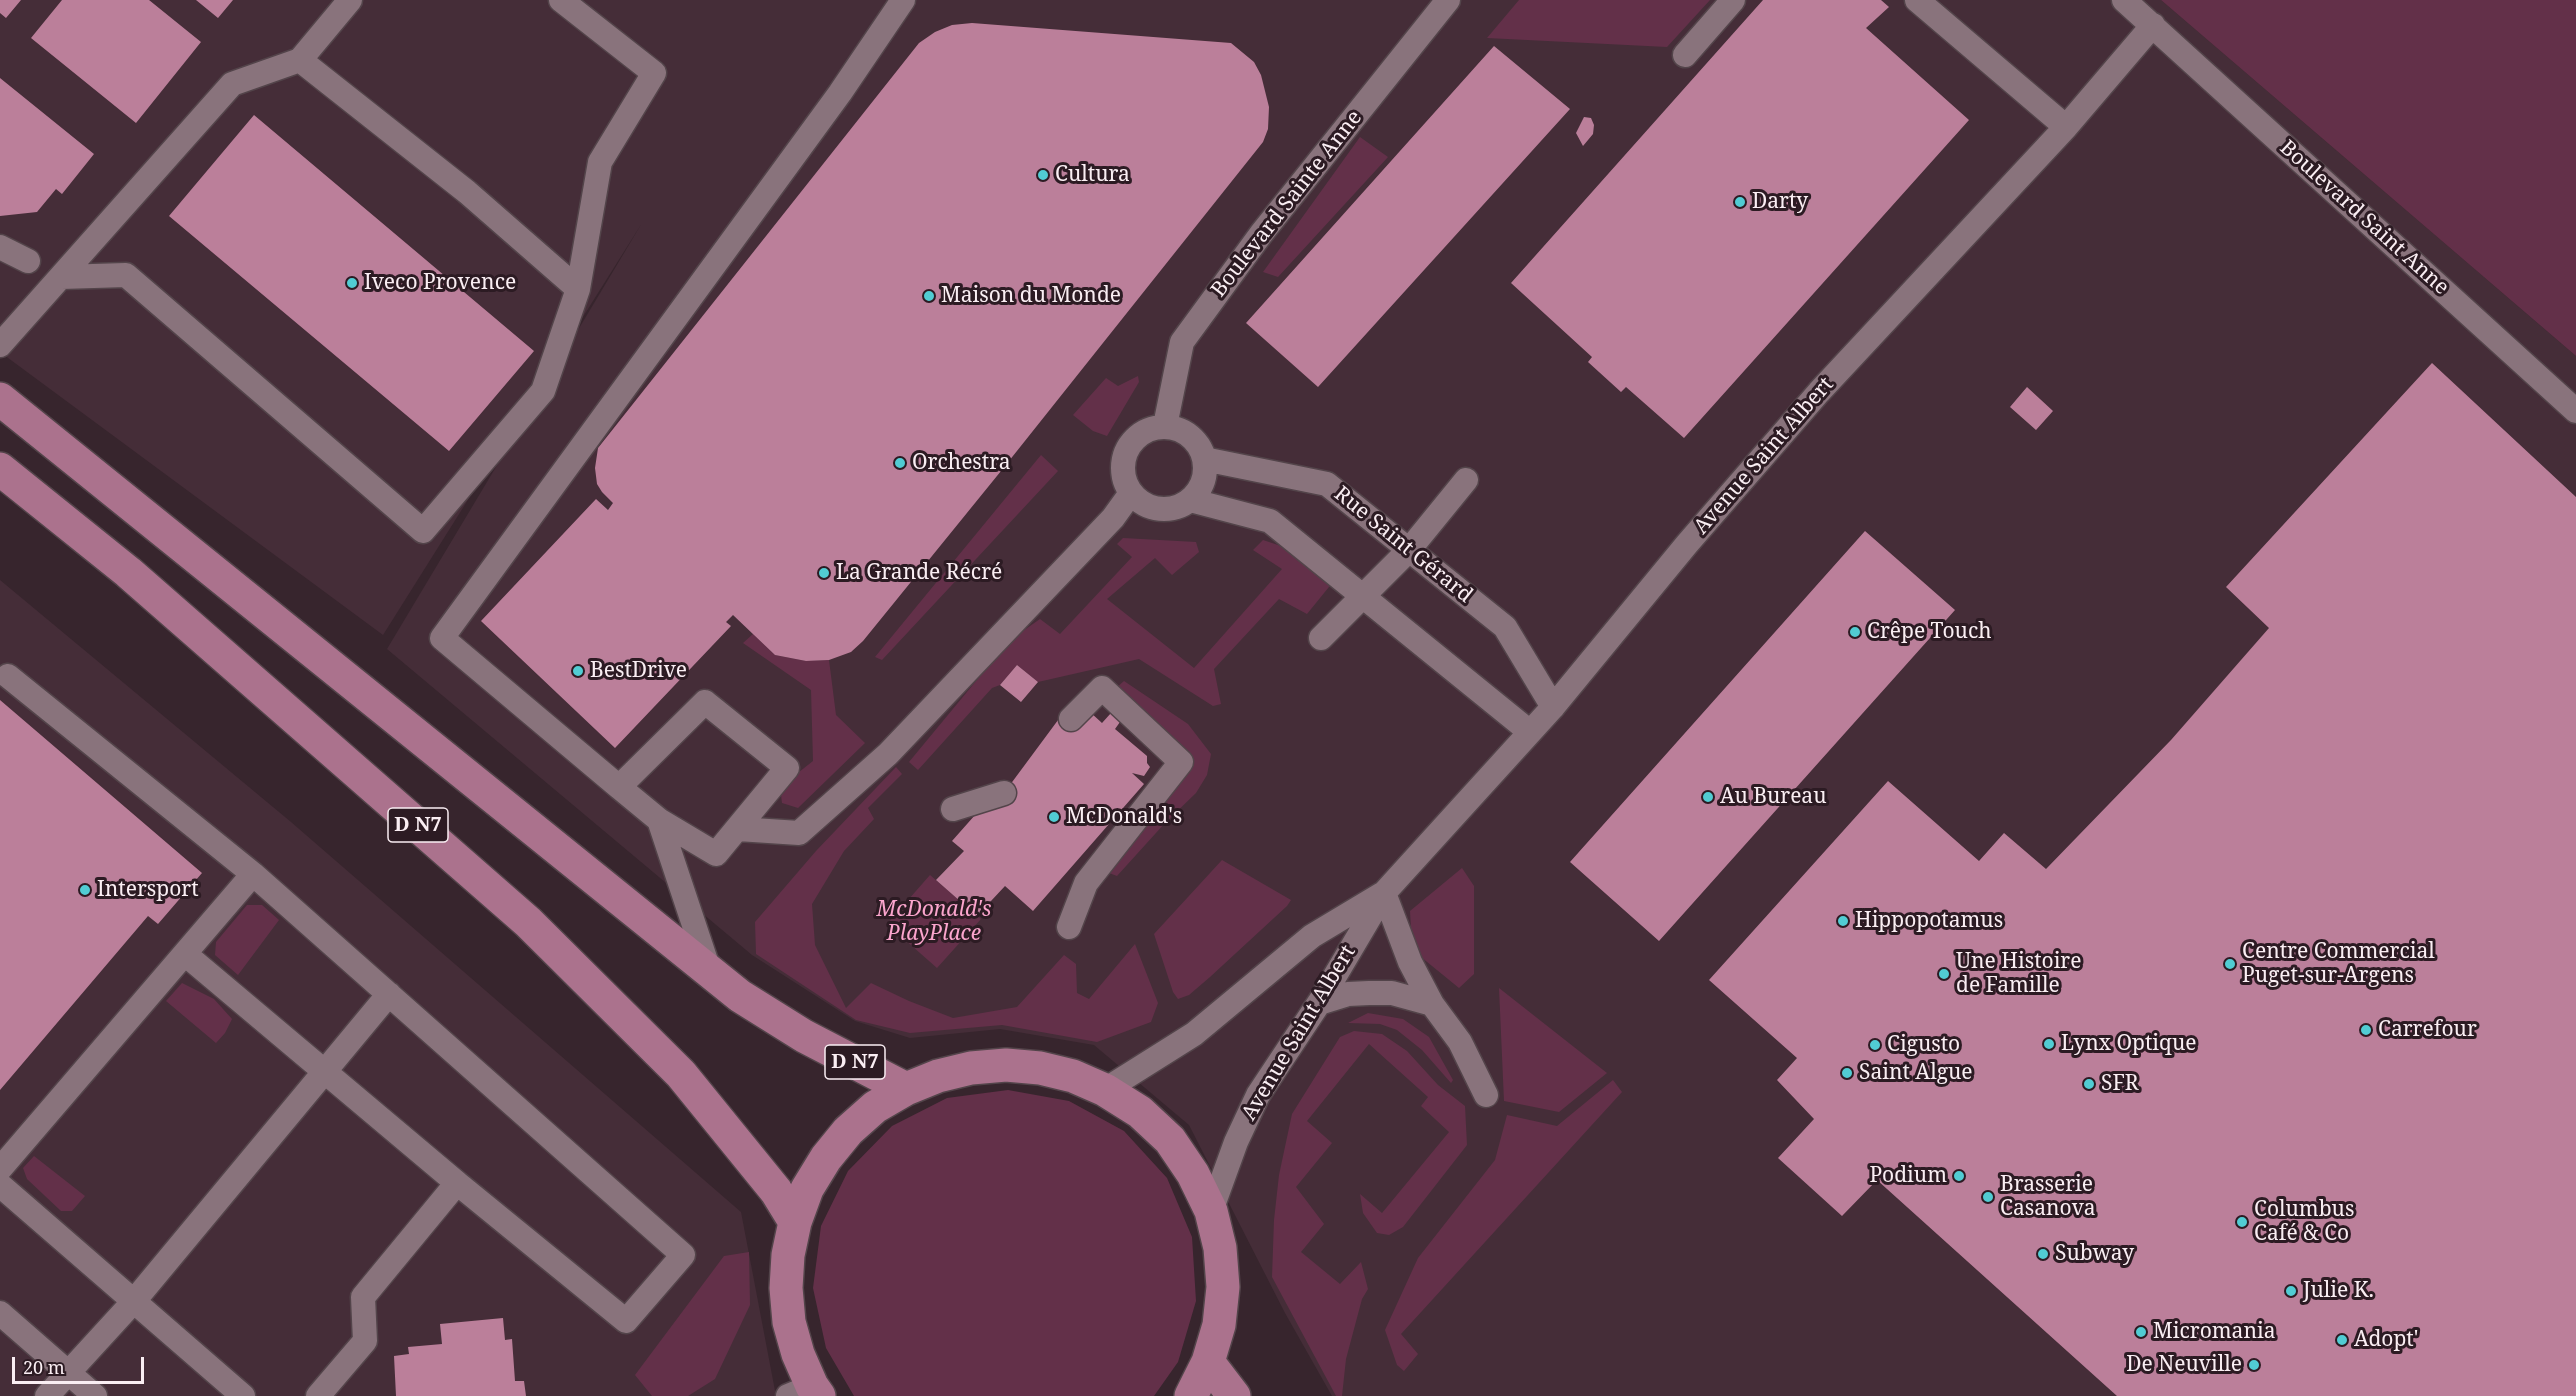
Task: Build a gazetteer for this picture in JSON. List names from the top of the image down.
{
  "streets": {
    "main road": ["D N7"],
    "lane": [
      "Boulevard Sainte Anne",
      "Boulevard Saint Anne",
      "Avenue Saint Albert",
      "Rue Saint Gérard"
    ]
  },
  "crossings": [
    ["Boulevard Sainte Anne", "Rue Saint Gérard"],
    ["Boulevard Saint Anne", "Avenue Saint Albert"],
    ["Avenue Saint Albert", "Rue Saint Gérard"]
  ],
  "parks": ["McDonald's PlayPlace"],
  "places": [
    "Cultura",
    "Darty",
    "Iveco Provence",
    "Maison du Monde",
    "Orchestra",
    "La Grande Récré",
    "Crêpe Touch",
    "BestDrive",
    "Au Bureau",
    "McDonald's",
    "Intersport",
    "Hippopotamus",
    "Centre Commercial Puget-sur-Argens",
    "Une Histoire de Famille",
    "Carrefour",
    "Lynx Optique",
    "Cigusto",
    "Saint Algue",
    "SFR",
    "Podium",
    "Brasserie Casanova",
    "Columbus Café & Co",
    "Subway",
    "Julie K.",
    "Micromania",
    "Adopt'",
    "De Neuville"
  ],
  "scale_bar": "20 m"
}
